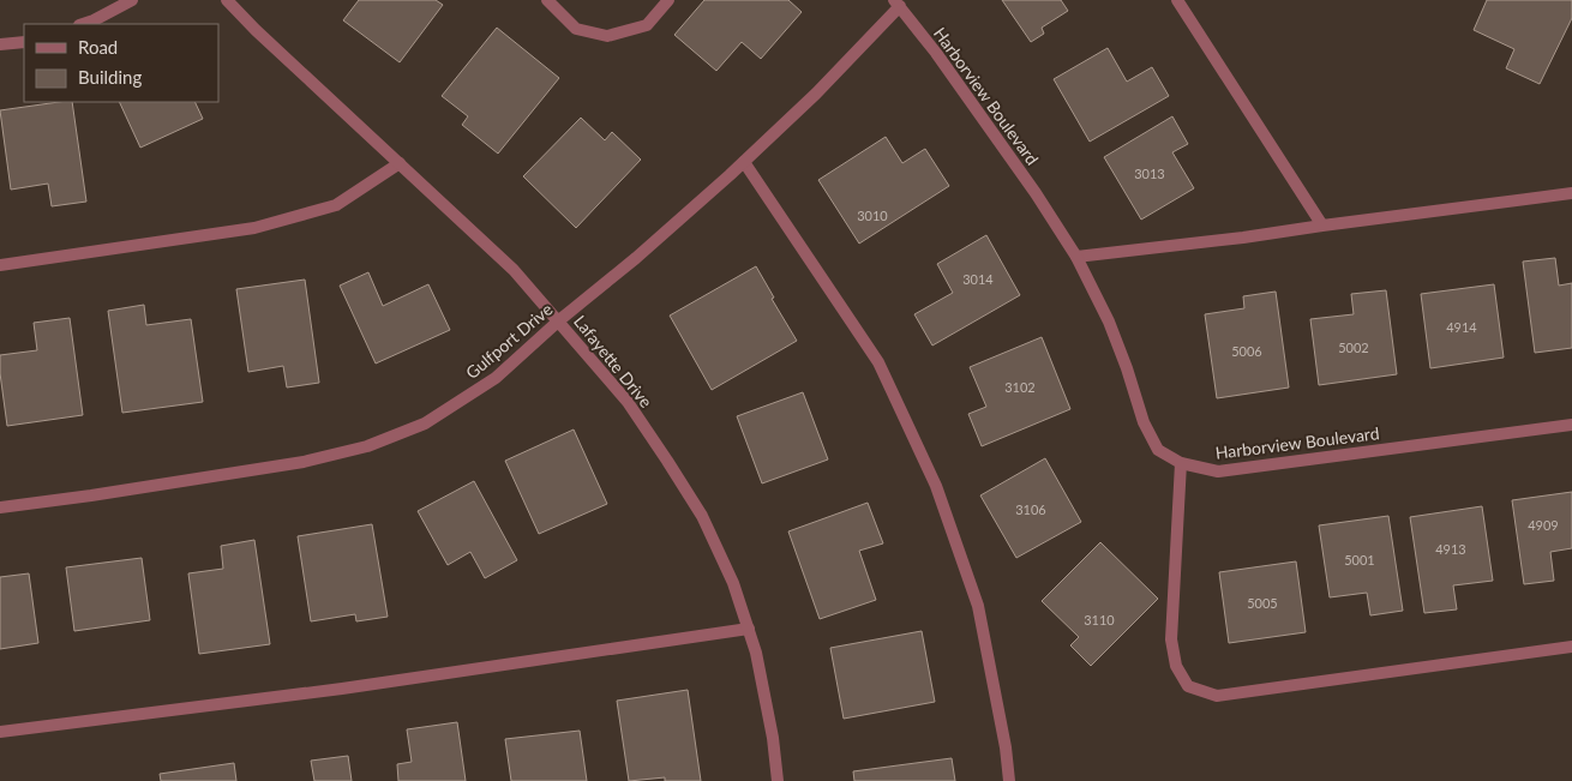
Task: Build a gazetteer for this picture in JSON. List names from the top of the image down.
{
  "streets": {
    "street": ["Harborview Boulevard", "Gulfport Drive", "Lafayette Drive"]
  },
  "crossings": [
    ["Harborview Boulevard", "Gulfport Drive"],
    ["Gulfport Drive", "Lafayette Drive"]
  ],
  "house_numbers": [
    "3013",
    "3010",
    "3014",
    "4914",
    "5002",
    "5006",
    "3102",
    "3106",
    "4909",
    "4913",
    "5001",
    "5005",
    "3110"
  ],
  "legend": ["Road", "Building"]
}
